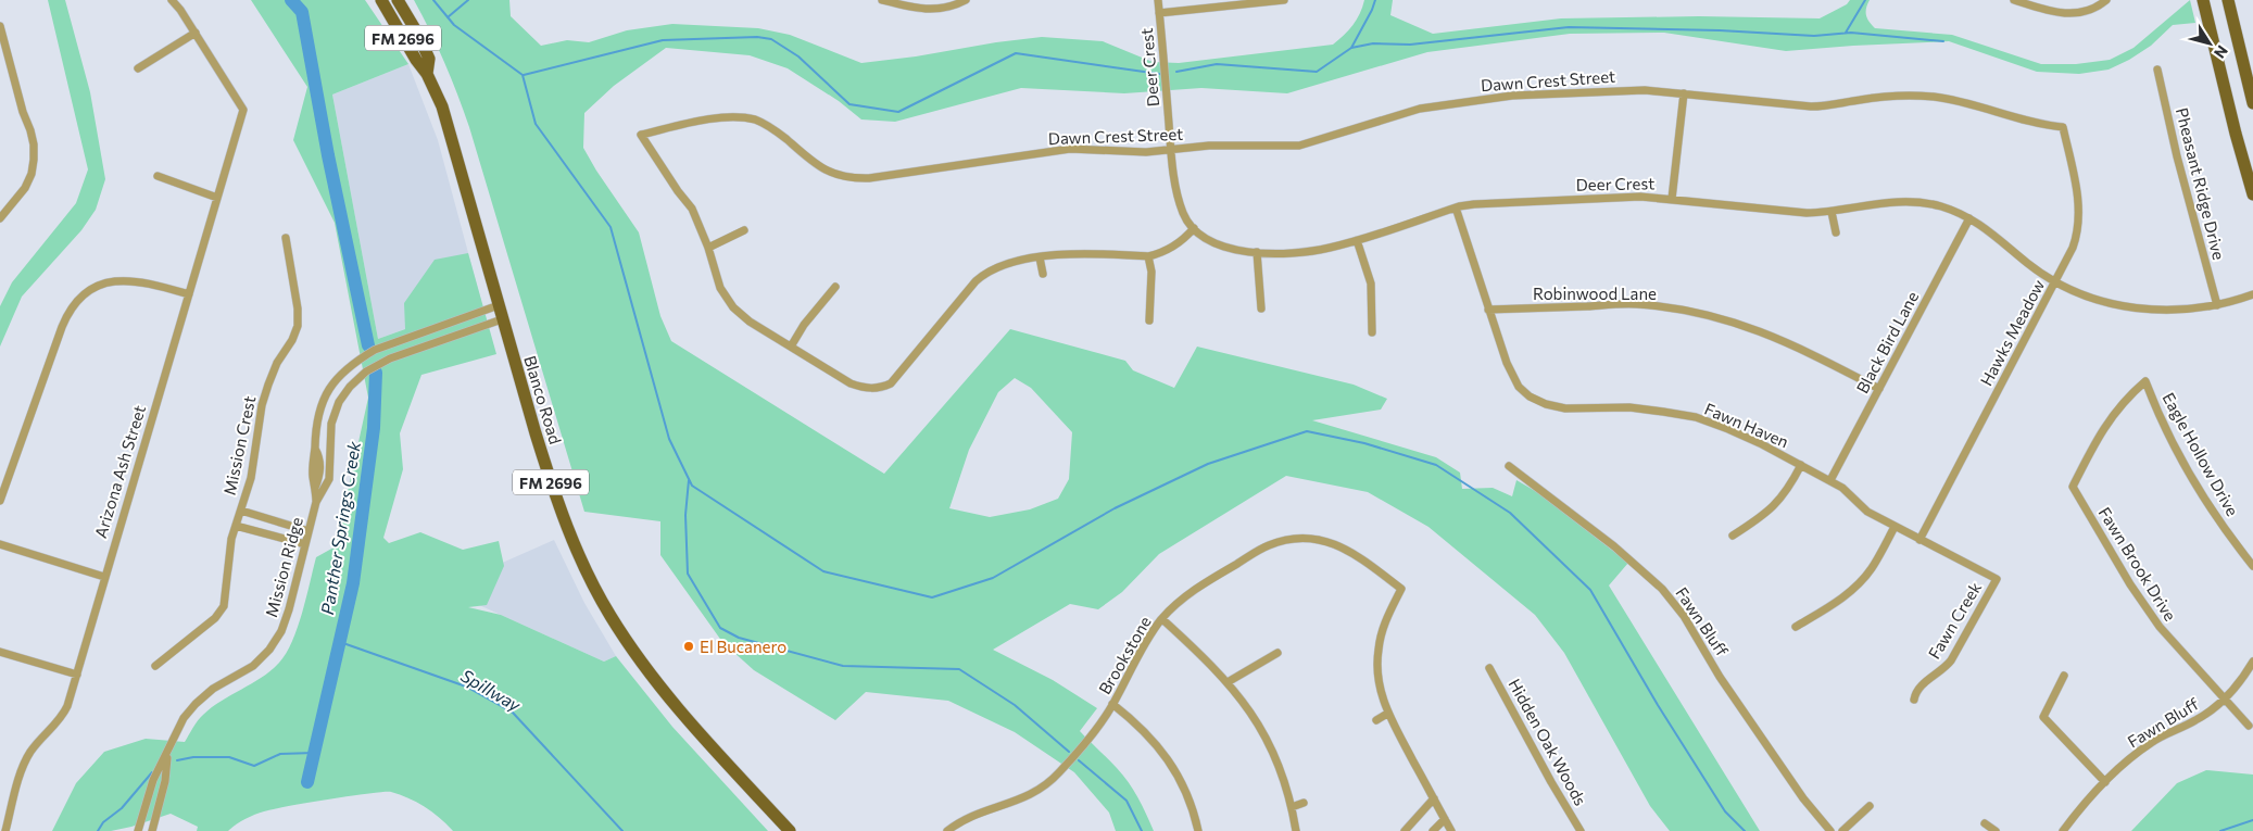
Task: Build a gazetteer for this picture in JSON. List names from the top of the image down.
{
  "streets": {
    "main road": ["FM 2696", "Blanco Road"],
    "street": [
      "Deer Crest",
      "Dawn Crest Street",
      "Pheasant Ridge Drive",
      "Robinwood Lane",
      "Hawks Meadow",
      "Black Bird Lane",
      "Fawn Haven",
      "Mission Crest",
      "Eagle Hollow Drive",
      "Arizona Ash Street",
      "Fawn Brook Drive",
      "Mission Ridge",
      "Fawn Creek",
      "Fawn Bluff",
      "Brookstone",
      "Hidden Oak Woods"
    ]
  },
  "crossings": [
    ["Deer Crest", "Dawn Crest Street"],
    ["Deer Crest", "Pheasant Ridge Drive"],
    ["Deer Crest", "Hawks Meadow"],
    ["Deer Crest", "Black Bird Lane"],
    ["Deer Crest", "Fawn Haven"],
    ["Dawn Crest Street", "Hawks Meadow"],
    ["Robinwood Lane", "Black Bird Lane"],
    ["Robinwood Lane", "Fawn Haven"],
    ["Hawks Meadow", "Fawn Haven"],
    ["Black Bird Lane", "Fawn Haven"],
    ["Blanco Road", "Mission Ridge"],
    ["Fawn Haven", "Fawn Creek"],
    ["Eagle Hollow Drive", "Fawn Brook Drive"],
    ["Fawn Brook Drive", "Fawn Bluff"]
  ],
  "water": ["Panther Springs Creek", "Spillway"],
  "places": ["El Bucanero"],
  "north": "bottom right"
}
